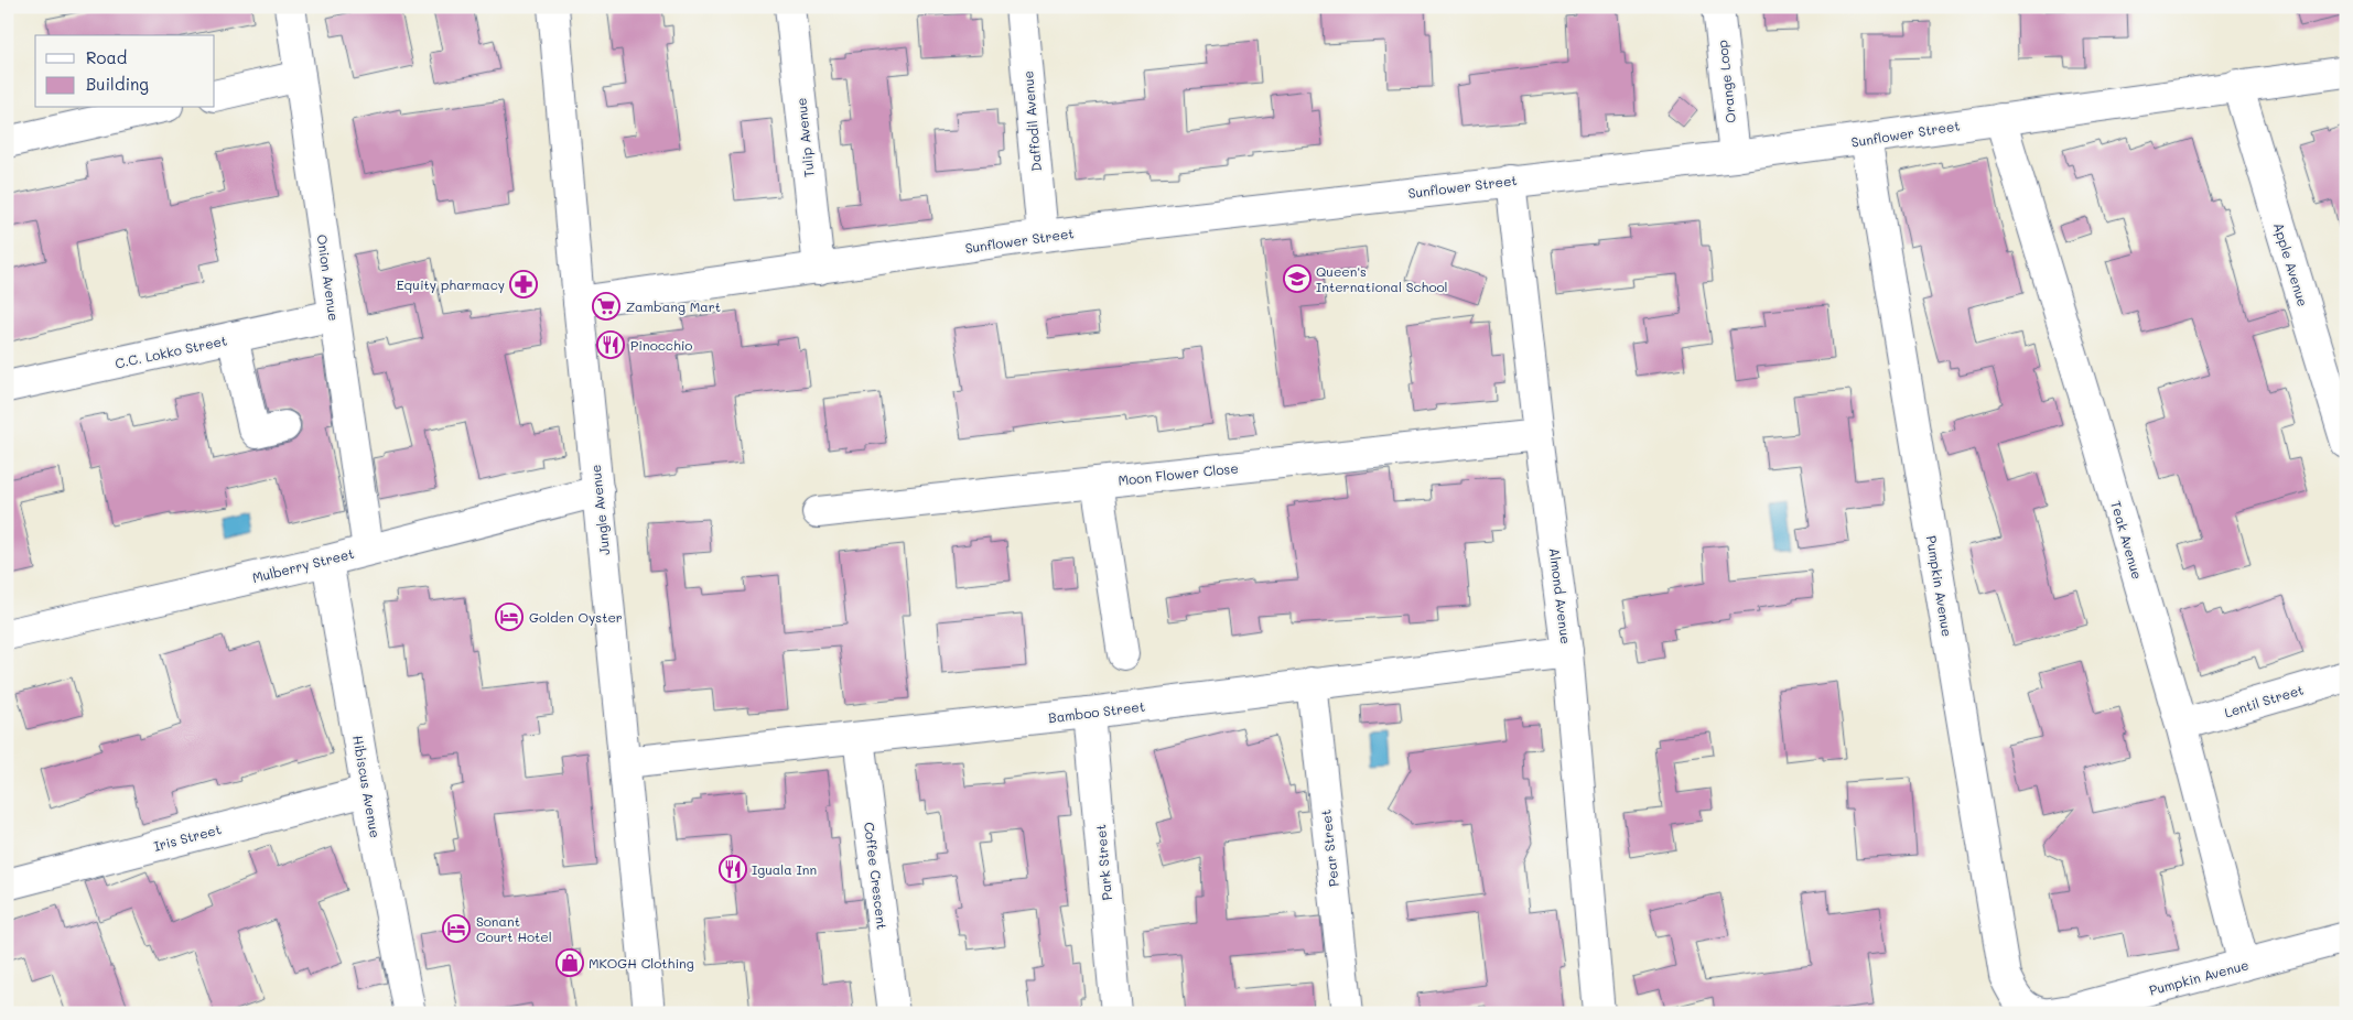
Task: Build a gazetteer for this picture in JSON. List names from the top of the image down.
{
  "streets": {
    "street": [
      "Orange Loop",
      "Daffodil Avenue",
      "Sunflower Street",
      "Tulip Avenue",
      "Apple Avenue",
      "Onion Avenue",
      "C.C. Lokko Street",
      "Moon Flower Close",
      "Jungle Avenue",
      "Teak Avenue",
      "Mulberry Street",
      "Pumpkin Avenue",
      "Almond Avenue",
      "Lentil Street",
      "Bamboo Street",
      "Hibiscus Avenue",
      "Iris Street",
      "Pear Street",
      "Park Street",
      "Coffee Crescent"
    ]
  },
  "crossings": [
    ["Orange Loop", "Sunflower Street"],
    ["Daffodil Avenue", "Sunflower Street"],
    ["Sunflower Street", "Tulip Avenue"],
    ["Sunflower Street", "Apple Avenue"],
    ["Sunflower Street", "Jungle Avenue"],
    ["Sunflower Street", "Teak Avenue"],
    ["Sunflower Street", "Pumpkin Avenue"],
    ["Sunflower Street", "Almond Avenue"],
    ["Onion Avenue", "C.C. Lokko Street"],
    ["Onion Avenue", "Mulberry Street"],
    ["Moon Flower Close", "Almond Avenue"],
    ["Jungle Avenue", "Mulberry Street"],
    ["Jungle Avenue", "Bamboo Street"],
    ["Teak Avenue", "Pumpkin Avenue"],
    ["Teak Avenue", "Lentil Street"],
    ["Mulberry Street", "Hibiscus Avenue"],
    ["Almond Avenue", "Bamboo Street"],
    ["Bamboo Street", "Pear Street"],
    ["Bamboo Street", "Park Street"],
    ["Bamboo Street", "Coffee Crescent"],
    ["Hibiscus Avenue", "Iris Street"]
  ],
  "places": {
    "school or university": ["Queen's International School"],
    "pharmacy": ["Equity pharmacy"],
    "supermarket": ["Zambang Mart"],
    "restaurant": ["Pinocchio", "Iguala Inn"],
    "hotel": ["Golden Oyster", "Sonant Court Hotel"],
    "shop": ["MKOGH Clothing"]
  },
  "legend": ["Road", "Building"]
}
